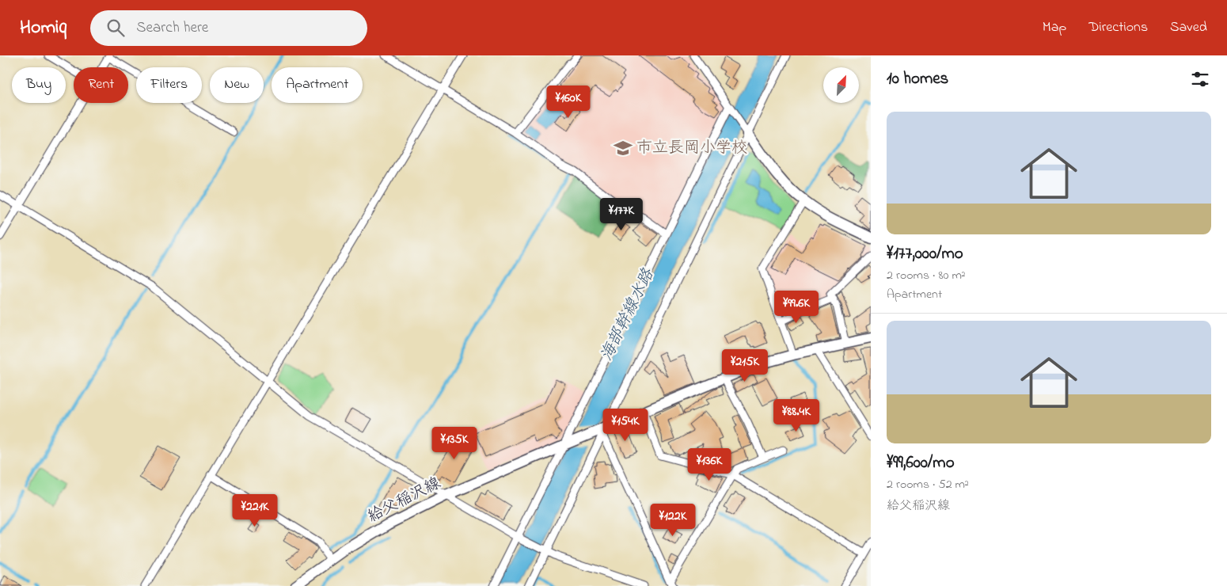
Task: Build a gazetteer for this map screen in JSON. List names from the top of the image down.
{
  "streets": {
    "main road": ["給父稲沢線"]
  },
  "water": ["海部幹線水路"],
  "places": {
    "school or university": ["市立長岡小学校"]
  },
  "north": "top right",
  "page": {
    "header": "Homiq",
    "search": "Search here",
    "nav": ["Map", "Directions", "Saved"],
    "heading": "10 homes",
    "chip": [
      "Buy",
      "Rent",
      "Filters",
      "New",
      "Apartment"
    ],
    "price": [
      "¥160K",
      "¥177K",
      "¥99.6K",
      "¥215K",
      "¥88.4K",
      "¥154K",
      "¥135K",
      "¥136K",
      "¥221K",
      "¥122K"
    ],
    "list": [
      {
        "name": "¥177,000/mo",
        "note": "2 rooms · 80 m² · Apartment"
      },
      {
        "name": "¥99,600/mo",
        "note": "2 rooms · 52 m² · 給父稲沢線"
      }
    ]
  }
}
